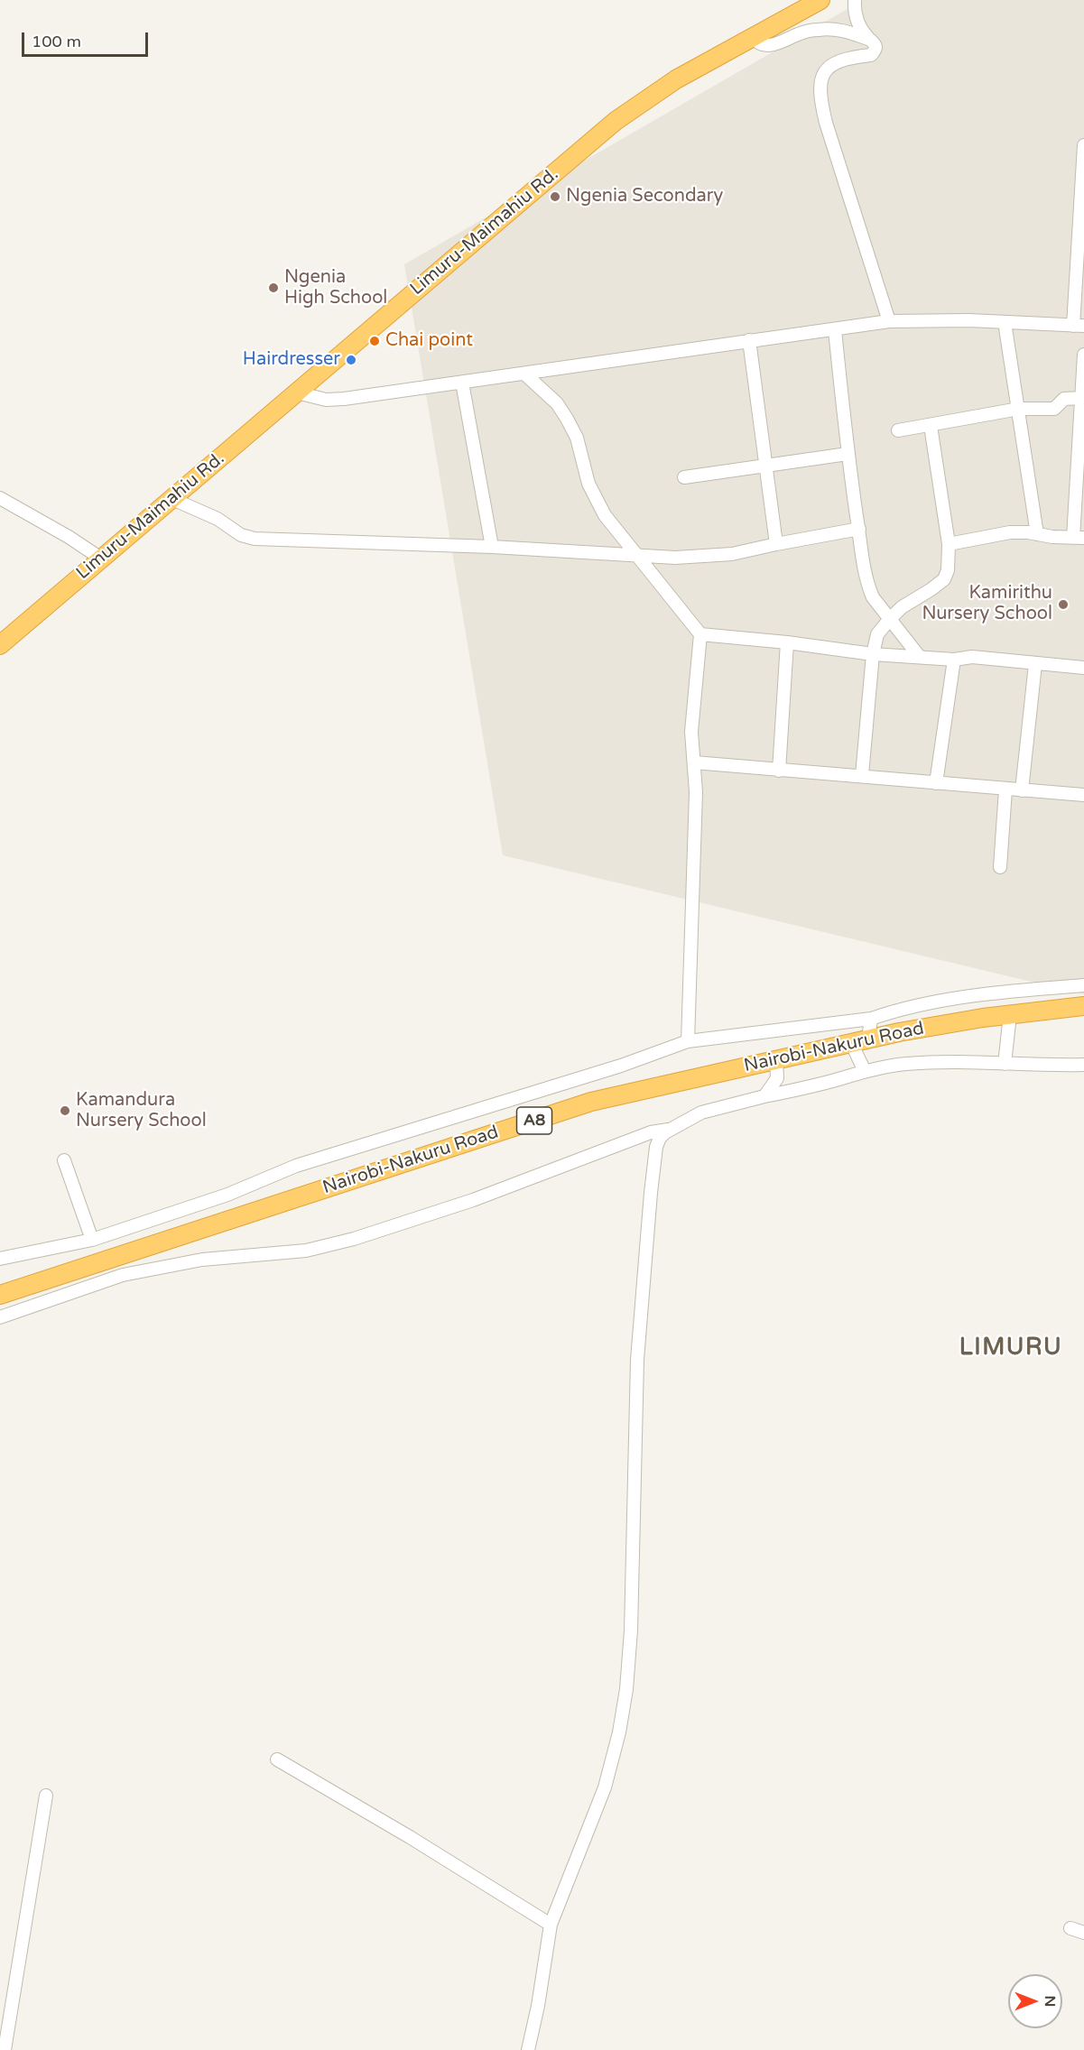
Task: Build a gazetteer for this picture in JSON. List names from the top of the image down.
{
  "streets": {
    "highway": ["Limuru-Maimahiu Rd.", "Nairobi-Nakuru Road", "A8"]
  },
  "districts": ["LIMURU"],
  "places": [
    "Ngenia Secondary",
    "Ngenia High School",
    "Chai point",
    "Hairdresser",
    "Kamirithu Nursery School",
    "Kamandura Nursery School"
  ],
  "scale_bar": "100 m",
  "north": "right"
}
